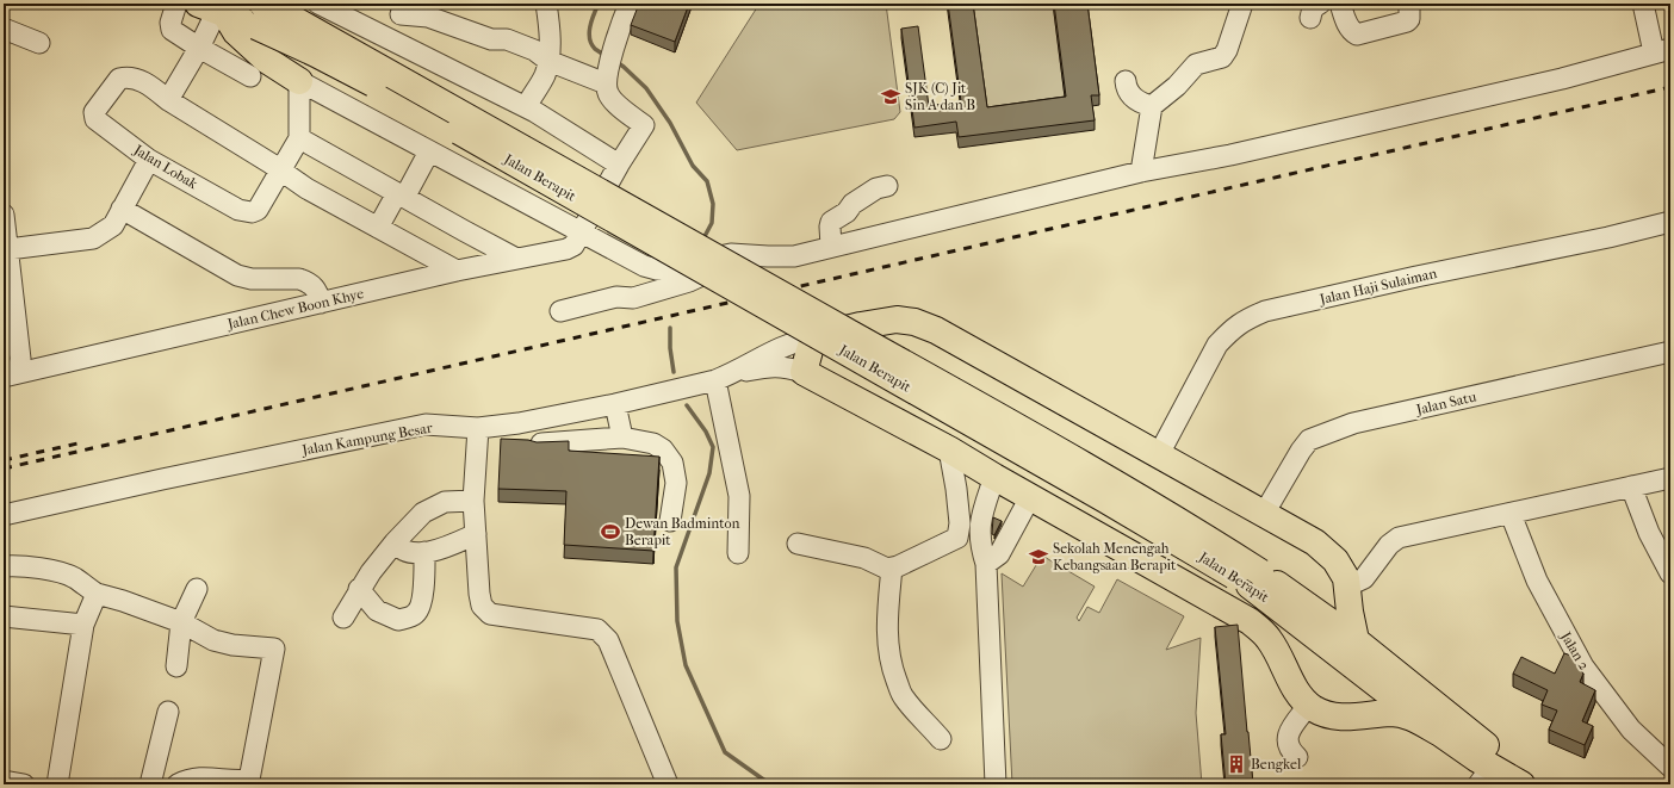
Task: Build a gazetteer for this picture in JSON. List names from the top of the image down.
{
  "streets": {
    "main road": ["Jalan Berapit"],
    "street": [
      "Jalan Lobak",
      "Jalan Haji Sulaiman",
      "Jalan Chew Boon Khye",
      "Jalan Satu",
      "Jalan Kampung Besar",
      "Jalan 2"
    ]
  },
  "places": {
    "school or university": ["SJK (C) Jit Sin A dan B", "Sekolah Menengah Kebangsaan Berapit"],
    "sports": ["Dewan Badminton Berapit"],
    "building": ["Bengkel"]
  }
}
